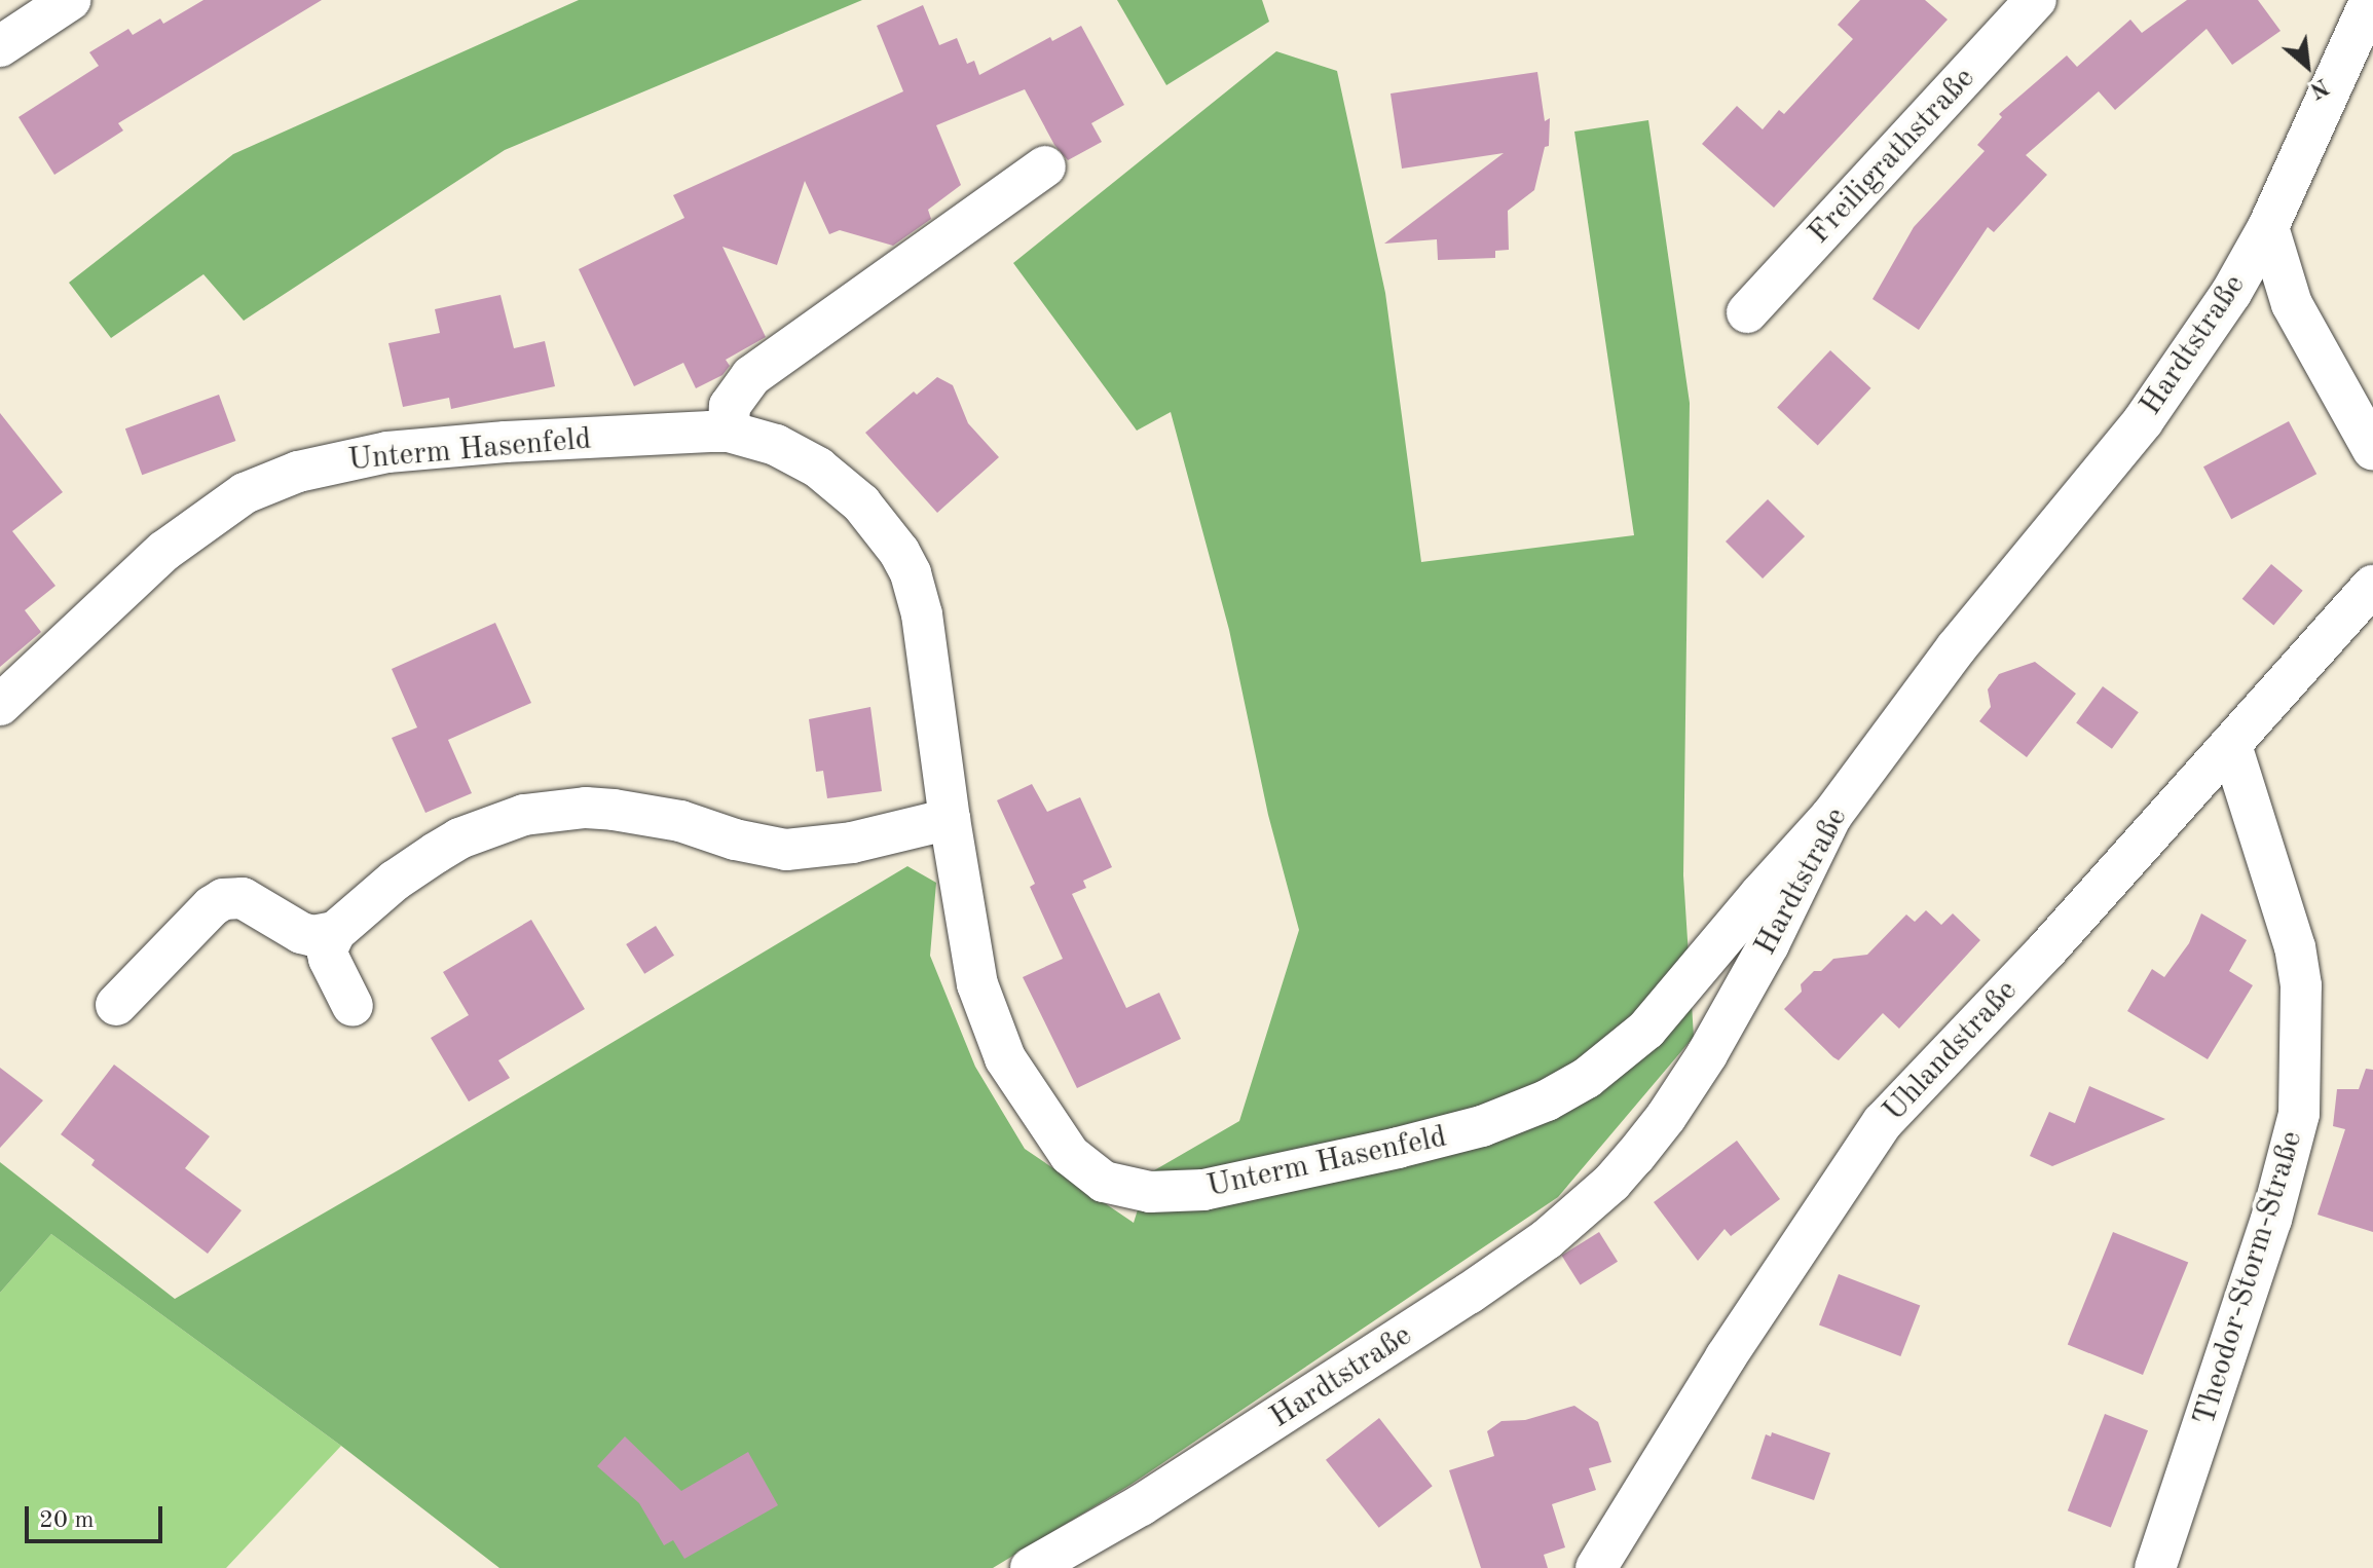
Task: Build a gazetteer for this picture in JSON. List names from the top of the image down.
{
  "streets": {
    "street": [
      "Freiligrathstraße",
      "Hardtstraße",
      "Unterm Hasenfeld",
      "Uhlandstraße",
      "Theodor-Storm-Straße"
    ]
  },
  "crossings": [
    ["Hardtstraße", "Unterm Hasenfeld"],
    ["Uhlandstraße", "Theodor-Storm-Straße"]
  ],
  "scale_bar": "20 m",
  "north": "bottom right"
}
